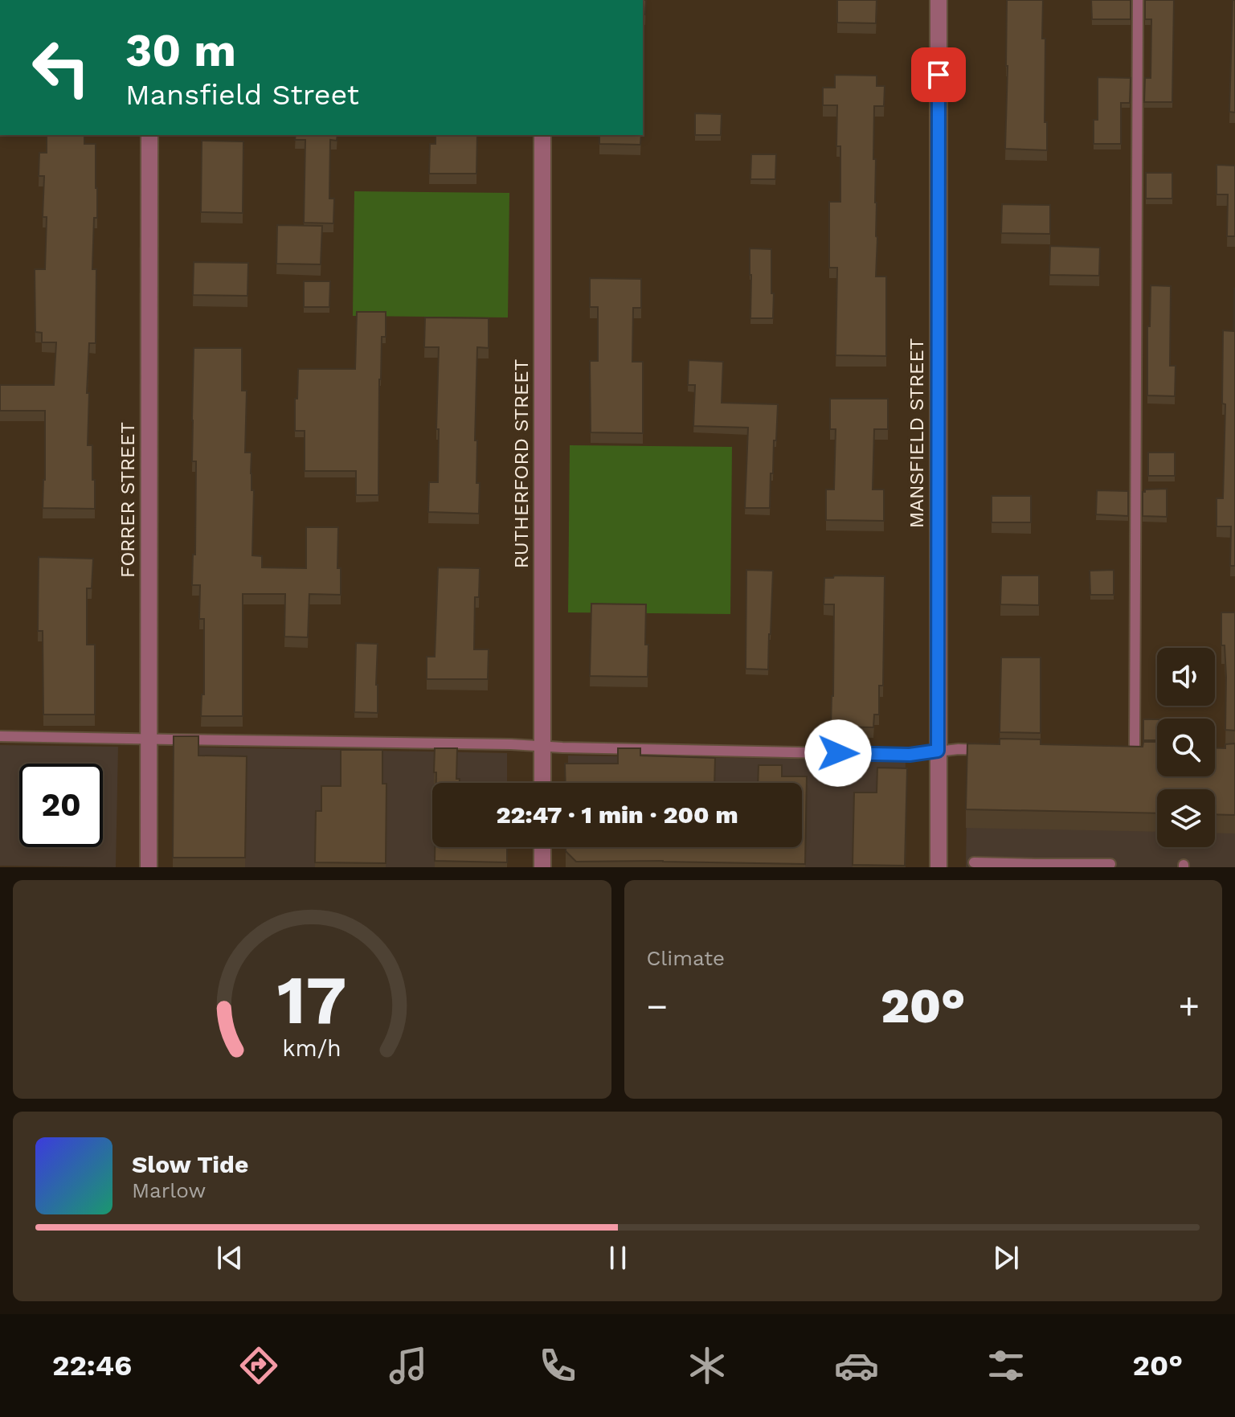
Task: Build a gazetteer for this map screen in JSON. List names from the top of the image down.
{
  "streets": {
    "street": ["MANSFIELD STREET", "RUTHERFORD STREET", "FORRER STREET"]
  },
  "page": {
    "turn": ["30 m", "Mansfield Street"],
    "limit": "20",
    "trip": "22:47 · 1 min · 200 m",
    "tile": "Climate",
    "heat": ["−", "20°", "+"],
    "song": ["Slow Tide", "Marlow"],
    "tabs": ["22:46", "20°"],
    "gauge": ["17", "km/h"]
  }
}
